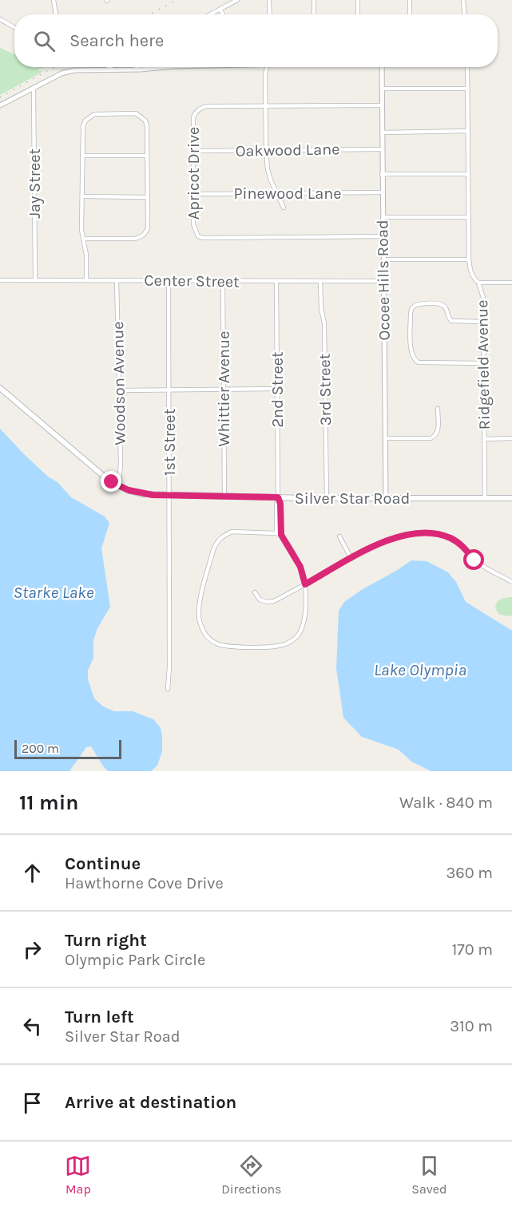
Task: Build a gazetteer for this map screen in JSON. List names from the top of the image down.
{
  "streets": {
    "main road": ["Silver Star Road"],
    "street": [
      "Oakwood Lane",
      "Apricot Drive",
      "Jay Street",
      "Pinewood Lane",
      "Ocoee Hills Road",
      "Center Street",
      "Ridgefield Avenue",
      "Woodson Avenue",
      "Whittier Avenue",
      "2nd Street",
      "3rd Street",
      "1st Street"
    ]
  },
  "crossings": [
    ["Oakwood Lane", "Apricot Drive"],
    ["Oakwood Lane", "Ocoee Hills Road"],
    ["Apricot Drive", "Pinewood Lane"],
    ["Apricot Drive", "Ocoee Hills Road"],
    ["Jay Street", "Center Street"],
    ["Pinewood Lane", "Ocoee Hills Road"],
    ["Ocoee Hills Road", "Center Street"],
    ["Ocoee Hills Road", "Silver Star Road"],
    ["Center Street", "Woodson Avenue"],
    ["Center Street", "Whittier Avenue"],
    ["Center Street", "2nd Street"],
    ["Center Street", "3rd Street"],
    ["Center Street", "1st Street"],
    ["Ridgefield Avenue", "Silver Star Road"],
    ["Woodson Avenue", "Silver Star Road"],
    ["Whittier Avenue", "Silver Star Road"],
    ["2nd Street", "Silver Star Road"],
    ["3rd Street", "Silver Star Road"],
    ["1st Street", "Silver Star Road"]
  ],
  "water": ["Starke Lake", "Lake Olympia"],
  "scale_bar": "200 m",
  "page": {
    "search": "Search here",
    "scale": "200 m",
    "heading": ["11 min", "Walk · 840 m"],
    "list": [
      ["Continue", "Hawthorne Cove Drive", "360 m"],
      ["Turn right", "Olympic Park Circle", "170 m"],
      ["Turn left", "Silver Star Road", "310 m"],
      "Arrive at destination"
    ],
    "nav": ["Map", "Directions", "Saved"]
  }
}
